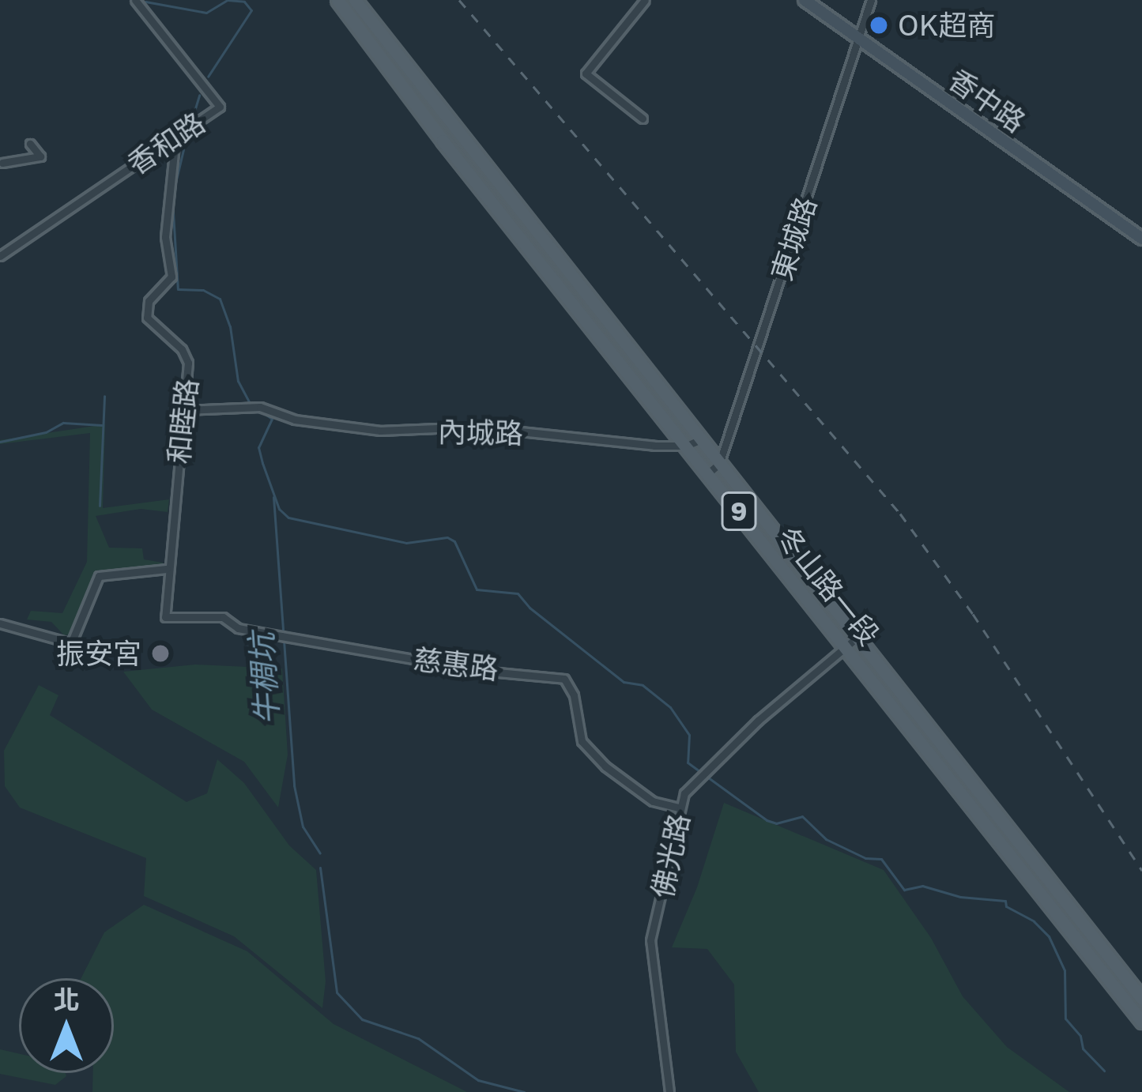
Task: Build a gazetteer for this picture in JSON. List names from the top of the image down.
{
  "streets": {
    "main road": ["9", "冬山路一段"],
    "street": [
      "香中路",
      "香和路",
      "東城路",
      "和睦路",
      "內城路",
      "慈惠路",
      "佛光路"
    ]
  },
  "crossings": [
    ["香中路", "東城路"],
    ["香和路", "和睦路"],
    ["東城路", "冬山路一段"],
    ["和睦路", "內城路"],
    ["和睦路", "慈惠路"],
    ["內城路", "冬山路一段"],
    ["冬山路一段", "佛光路"],
    ["慈惠路", "佛光路"]
  ],
  "water": ["牛椆坑"],
  "places": ["OK超商", "振安宮"],
  "north": "top"
}
